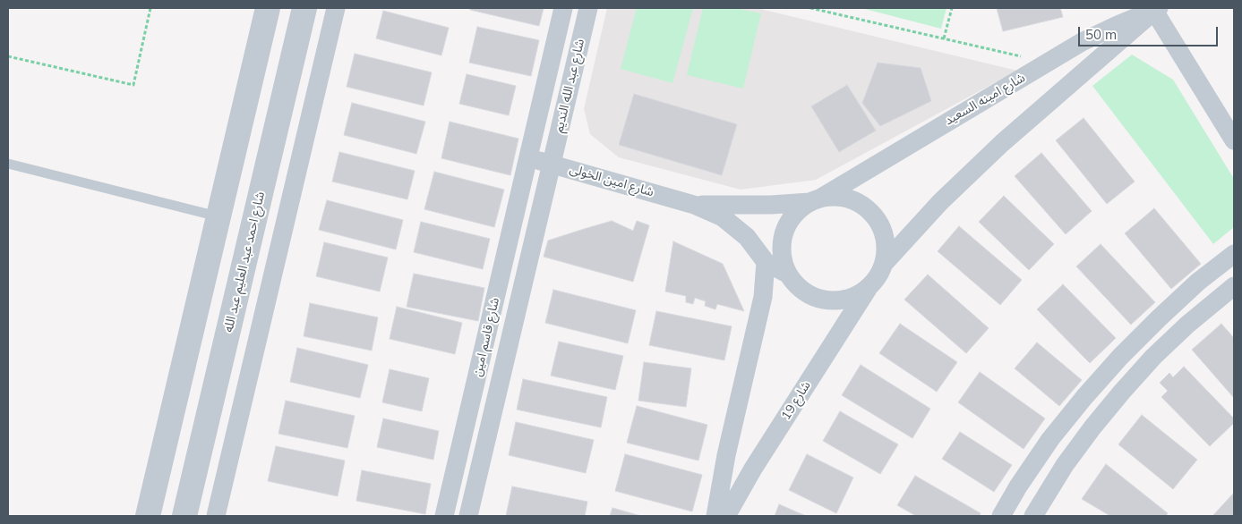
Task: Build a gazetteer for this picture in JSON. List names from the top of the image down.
{
  "streets": {
    "street": [
      "شارع عبد الله النديم",
      "شارع امينه السعيد",
      "شارع امين الخولى",
      "شارع احمد عبد العليم عبد الله",
      "شارع قاسم امين",
      "شارع 19"
    ]
  },
  "crossings": [
    ["شارع عبد الله النديم", "شارع امين الخولى"],
    ["شارع عبد الله النديم", "شارع قاسم امين"],
    ["شارع امينه السعيد", "شارع امين الخولى"],
    ["شارع امينه السعيد", "شارع 19"],
    ["شارع امين الخولى", "شارع قاسم امين"],
    ["شارع امين الخولى", "شارع 19"]
  ],
  "scale_bar": "50 m"
}
